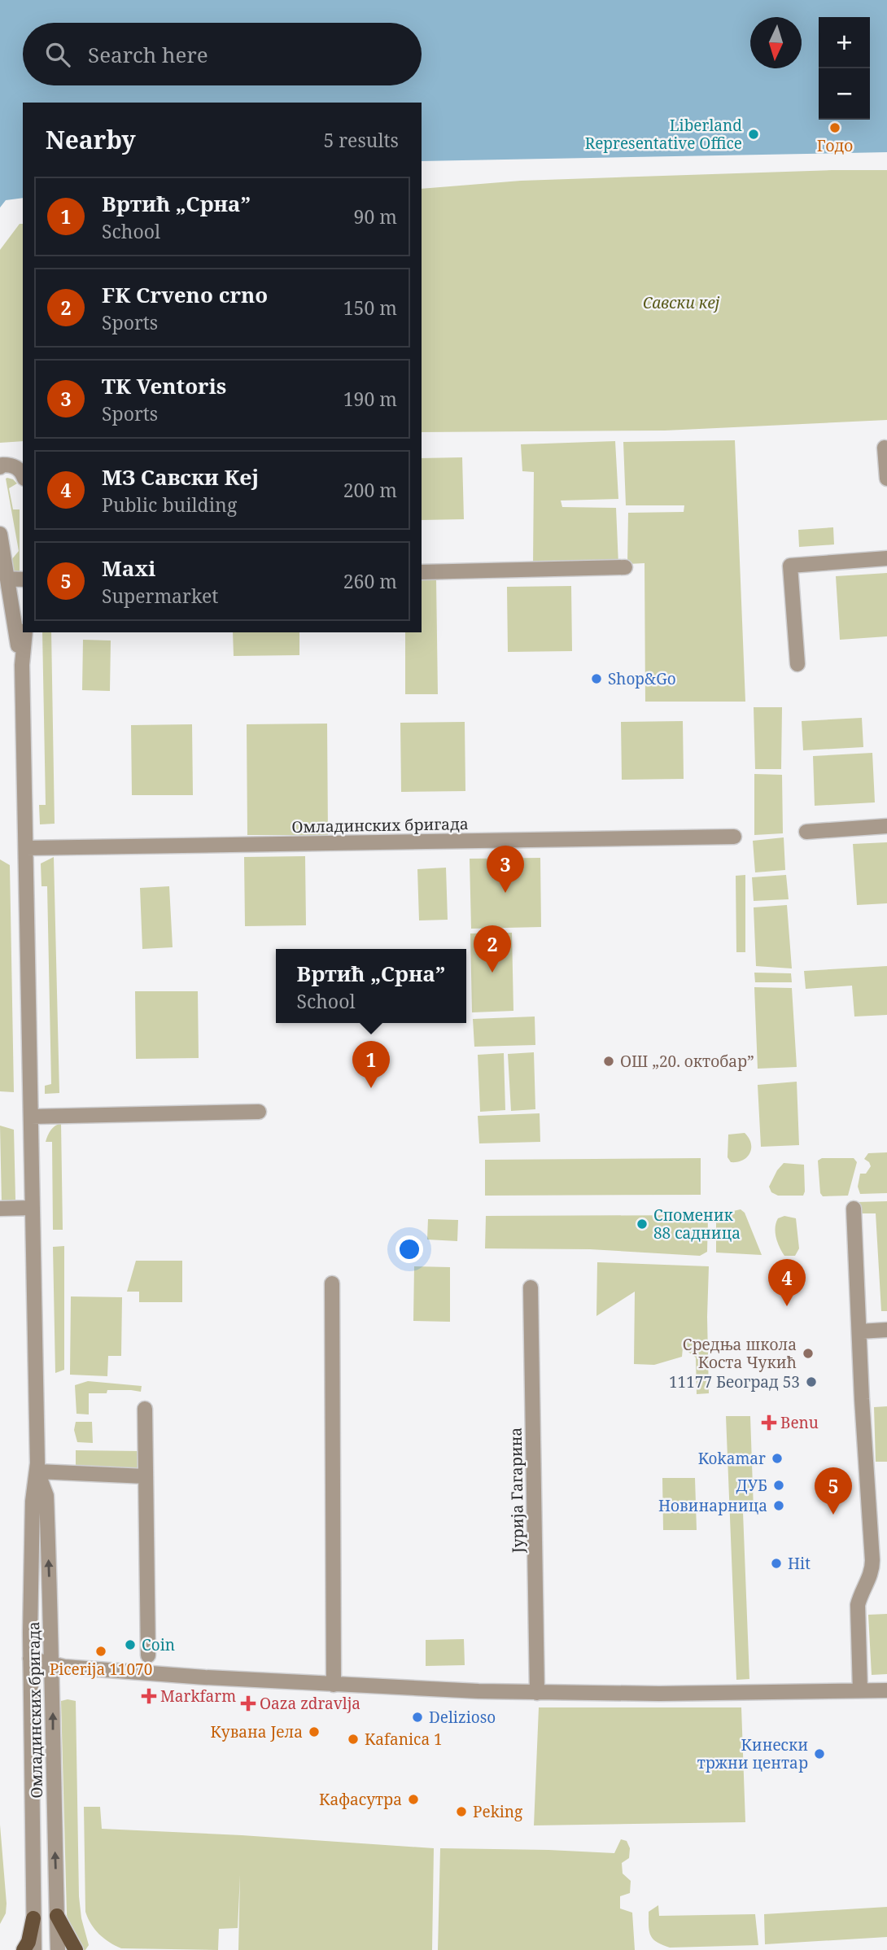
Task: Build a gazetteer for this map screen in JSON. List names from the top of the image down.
{
  "streets": {
    "street": ["Омладинских бригада", "Јурија Гагарина"]
  },
  "parks": ["Савски кеј"],
  "places": {
    "other": [
      "Годо",
      "Liberland Representative Office",
      "Shop&Go",
      "ОШ „20. октобар”",
      "Споменик 88 садница",
      "Средња школа Коста Чукић",
      "11177 Београд 53",
      "Kokamar",
      "ДУБ",
      "Новинарница",
      "Hit",
      "Coin",
      "Picerija 11070",
      "Delizioso",
      "Кувана Јела",
      "Kafanica 1",
      "Кинески тржни центар",
      "Кафасутра",
      "Peking"
    ],
    "health": ["Benu", "Markfarm", "Oaza zdravlja"]
  },
  "north": "bottom",
  "page": {
    "map_buttons": ["+", "−"],
    "search": "Search here",
    "heading": ["Nearby", "5 results"],
    "list": [
      {
        "mark": "1",
        "name": "Вртић „Срна”",
        "note": "School",
        "value": "90 m"
      },
      {
        "mark": "2",
        "name": "FK Crveno crno",
        "note": "Sports",
        "value": "150 m"
      },
      {
        "mark": "3",
        "name": "TK Ventoris",
        "note": "Sports",
        "value": "190 m"
      },
      {
        "mark": "4",
        "name": "МЗ Савски Кеј",
        "note": "Public building",
        "value": "200 m"
      },
      {
        "mark": "5",
        "name": "Maxi",
        "note": "Supermarket",
        "value": "260 m"
      }
    ],
    "pins": [
      "3",
      "2",
      "1",
      "4",
      "5"
    ],
    "popup": ["Вртић „Срна”", "School"]
  }
}
